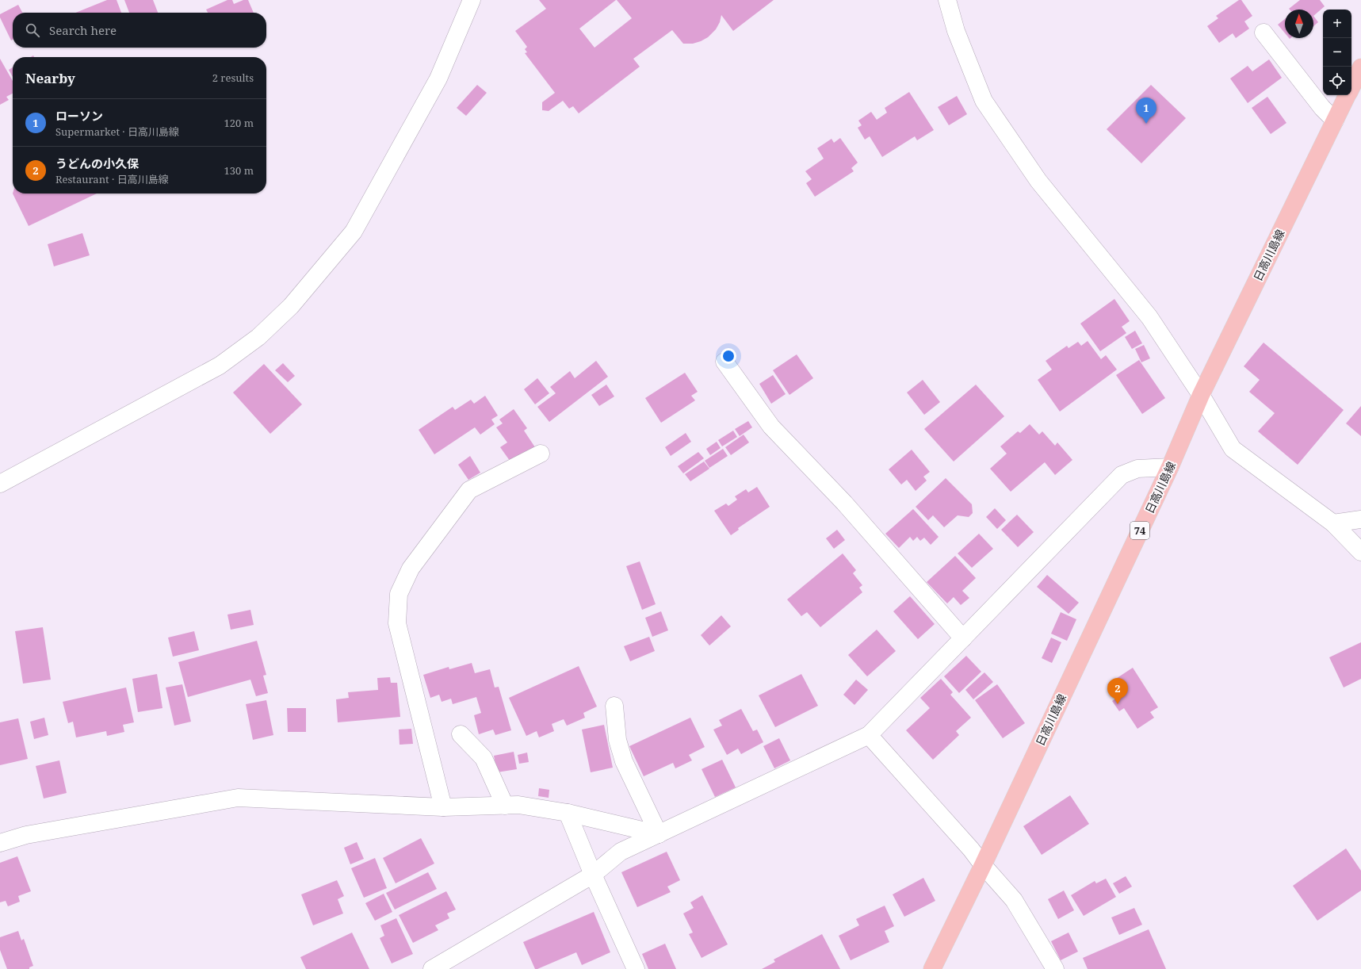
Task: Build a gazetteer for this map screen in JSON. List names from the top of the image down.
{
  "streets": {
    "main road": ["日高川島線", "74"]
  },
  "north": "top",
  "page": {
    "map_buttons": ["+", "−"],
    "search": "Search here",
    "heading": ["Nearby", "2 results"],
    "pins": ["1", "2"],
    "list": [
      {
        "mark": "1",
        "name": "ローソン",
        "note": "Supermarket · 日高川島線",
        "value": "120 m"
      },
      {
        "mark": "2",
        "name": "うどんの小久保",
        "note": "Restaurant · 日高川島線",
        "value": "130 m"
      }
    ]
  }
}
